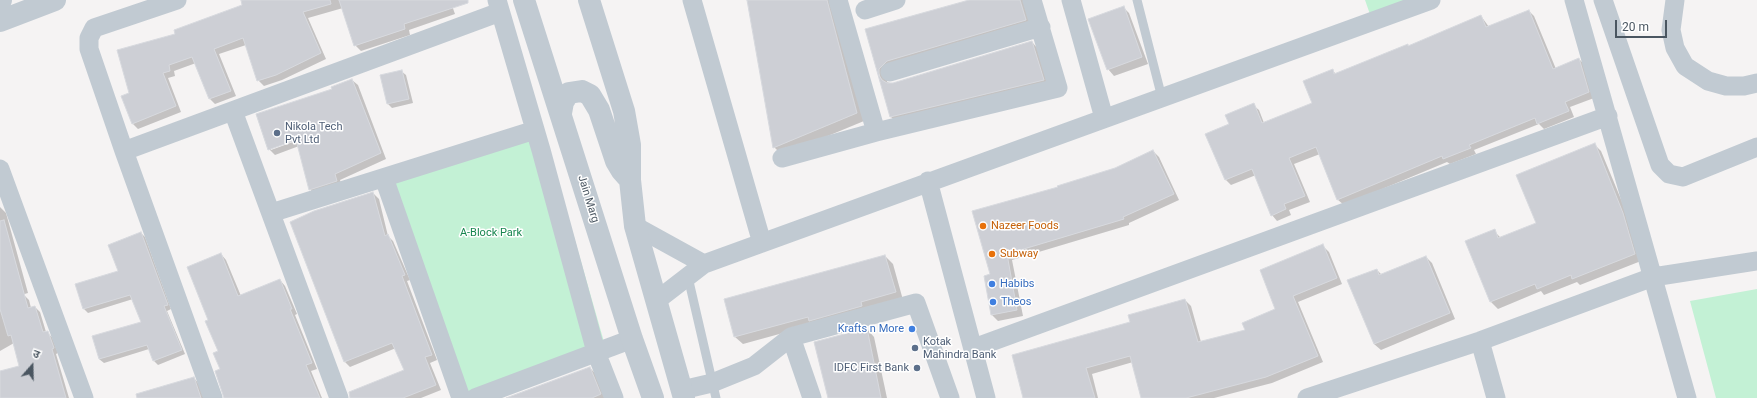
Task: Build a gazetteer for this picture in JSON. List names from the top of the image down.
{
  "streets": {
    "street": ["Jain Marg"]
  },
  "parks": ["A-Block Park"],
  "places": [
    "Nikola Tech Pvt Ltd",
    "Nazeer Foods",
    "Subway",
    "Habibs",
    "Theos",
    "Krafts n More",
    "Kotak Mahindra Bank",
    "IDFC First Bank"
  ],
  "scale_bar": "20 m",
  "north": "top"
}
